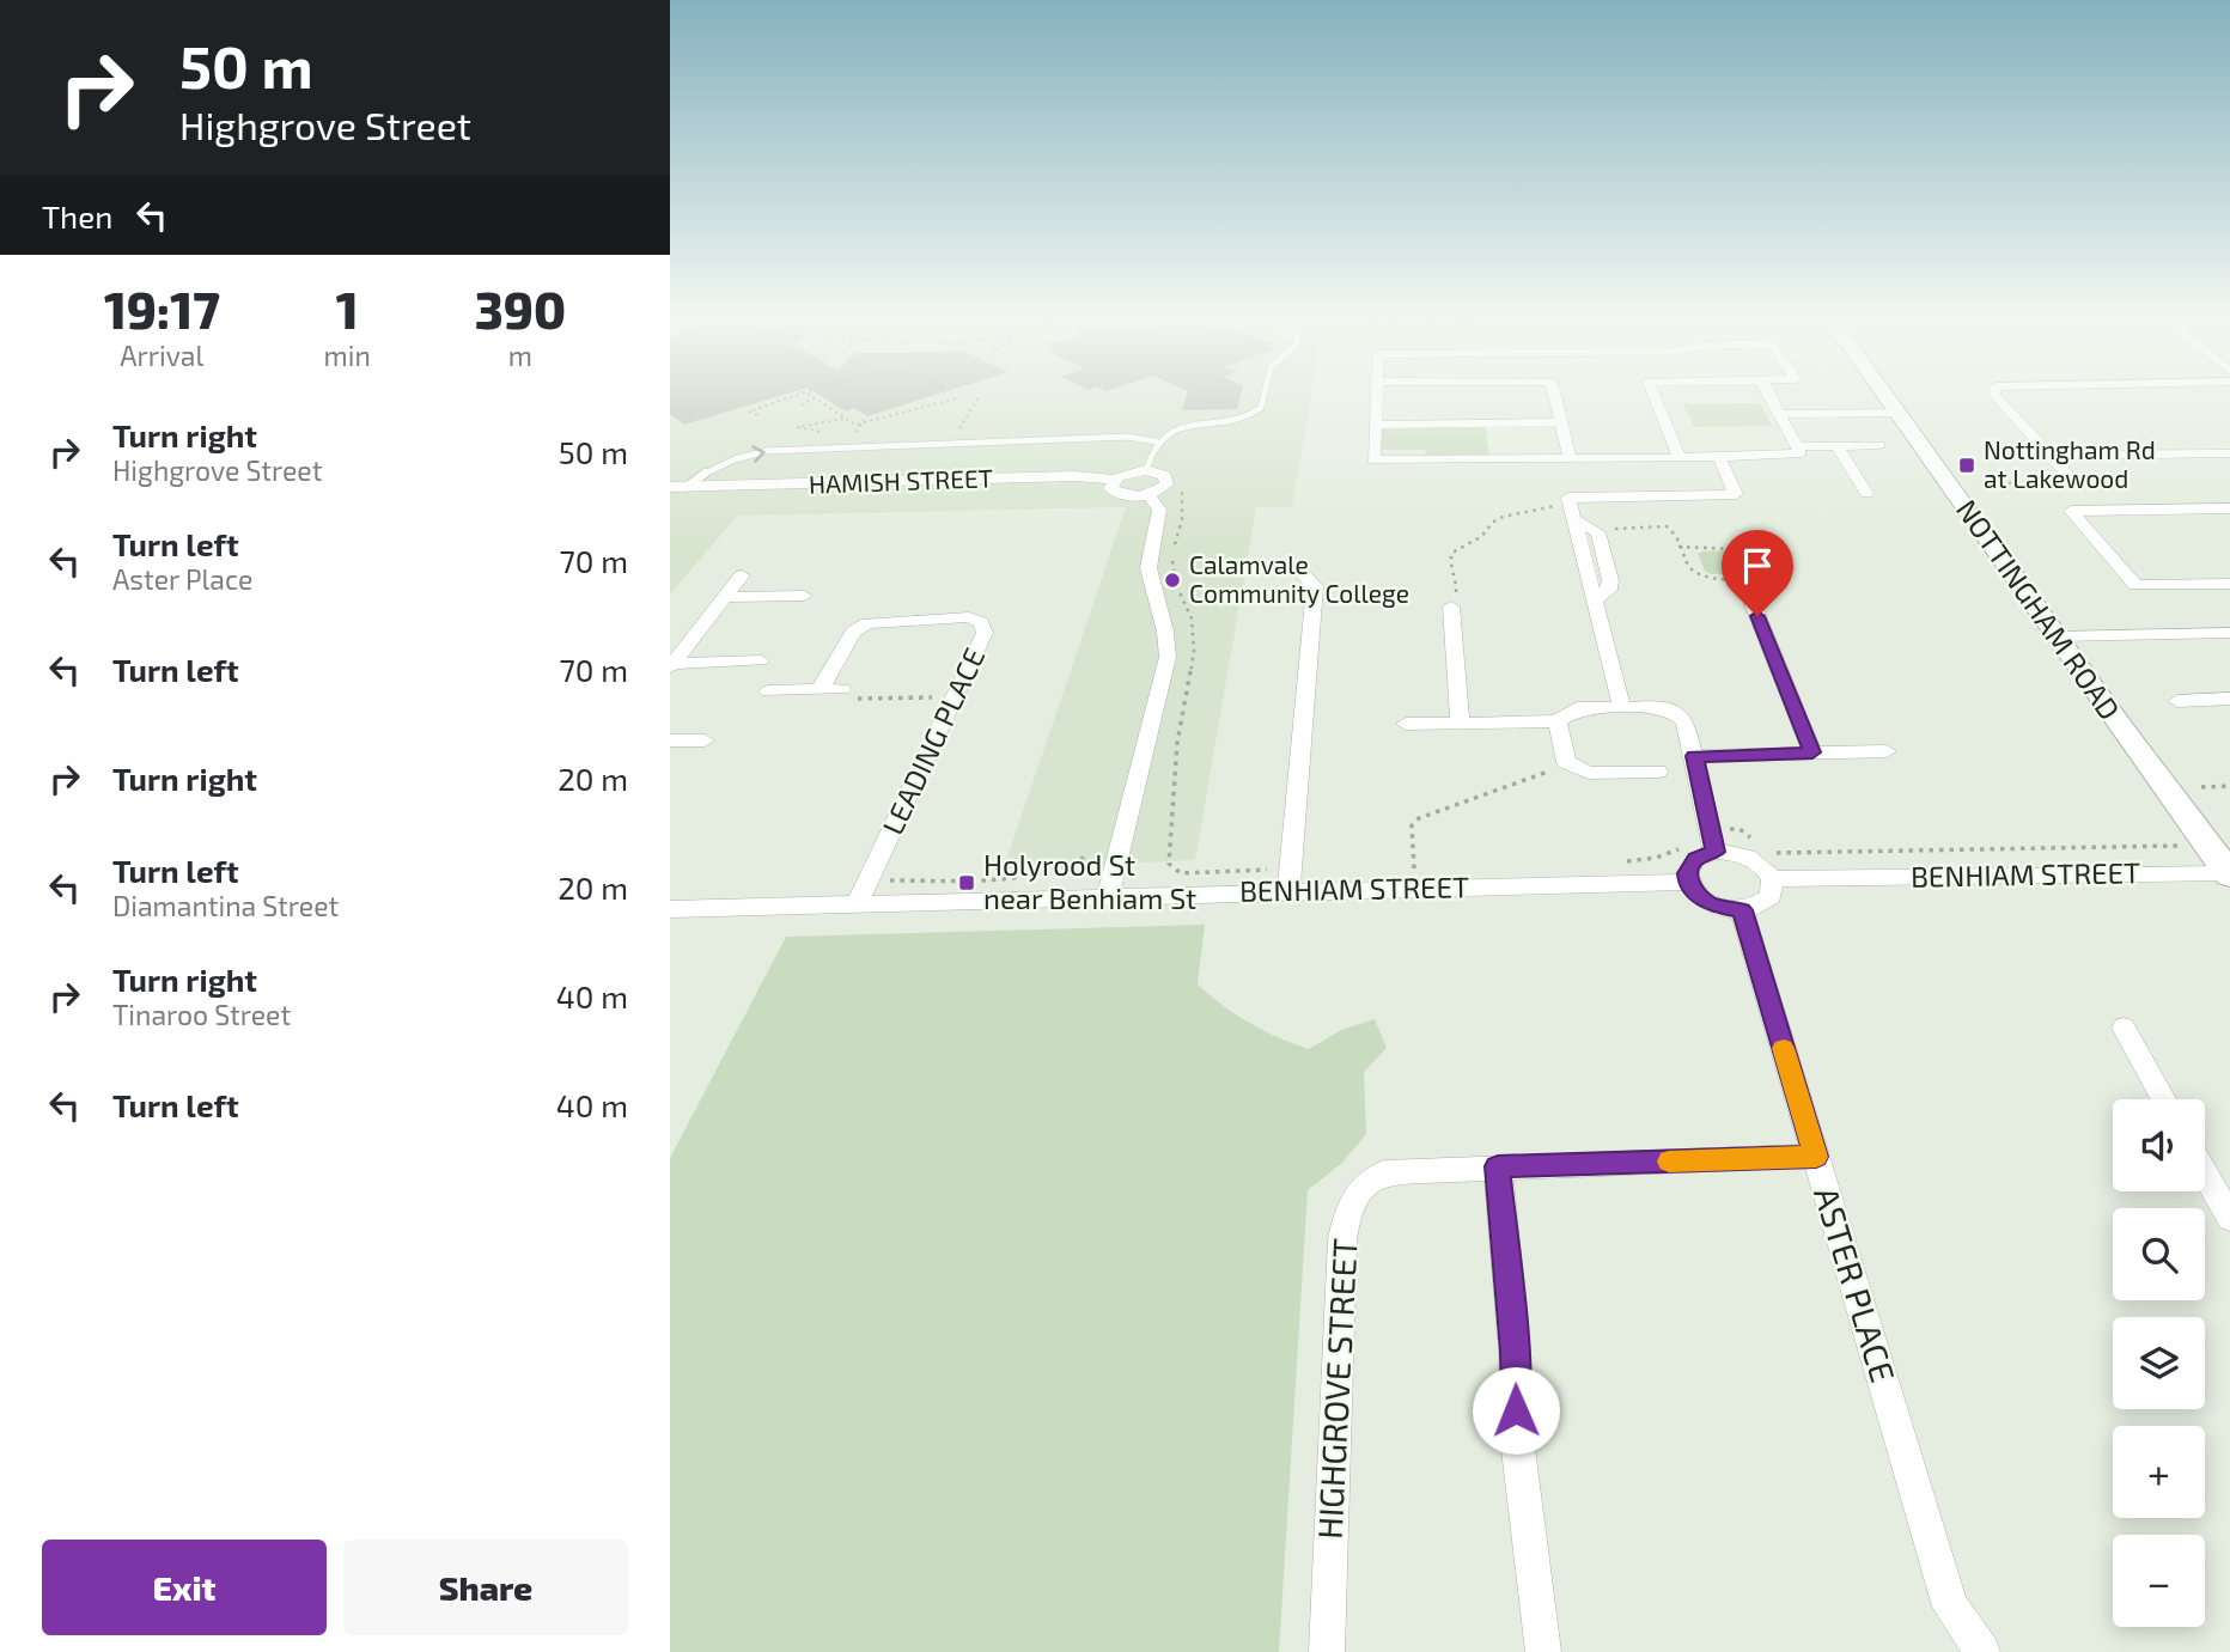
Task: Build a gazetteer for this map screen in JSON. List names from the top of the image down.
{
  "streets": {
    "street": [
      "HAMISH STREET",
      "NOTTINGHAM ROAD",
      "LEADING PLACE",
      "BENHIAM STREET",
      "ASTER PLACE",
      "HIGHGROVE STREET"
    ]
  },
  "crossings": [
    ["NOTTINGHAM ROAD", "BENHIAM STREET"],
    ["LEADING PLACE", "BENHIAM STREET"],
    ["BENHIAM STREET", "ASTER PLACE"],
    ["ASTER PLACE", "HIGHGROVE STREET"]
  ],
  "one_way": ["HAMISH STREET"],
  "places": {
    "transit": ["Nottingham Rd at Lakewood", "Holyrood St near Benhiam St"],
    "other": ["Calamvale Community College"]
  },
  "page": {
    "turn": ["50 m", "Highgrove Street"],
    "then": "Then",
    "eta": [
      "19:17",
      "Arrival",
      "1",
      "min",
      "390",
      "m"
    ],
    "list": [
      {
        "name": "Turn right",
        "note": "Highgrove Street",
        "value": "50 m"
      },
      {
        "name": "Turn left",
        "note": "Aster Place",
        "value": "70 m"
      },
      {
        "name": "Turn left",
        "value": "70 m"
      },
      {
        "name": "Turn right",
        "value": "20 m"
      },
      {
        "name": "Turn left",
        "note": "Diamantina Street",
        "value": "20 m"
      },
      {
        "name": "Turn right",
        "note": "Tinaroo Street",
        "value": "40 m"
      },
      {
        "name": "Turn left",
        "value": "40 m"
      }
    ],
    "map_buttons": ["+", "−"],
    "buttons": ["Exit", "Share"]
  }
}
